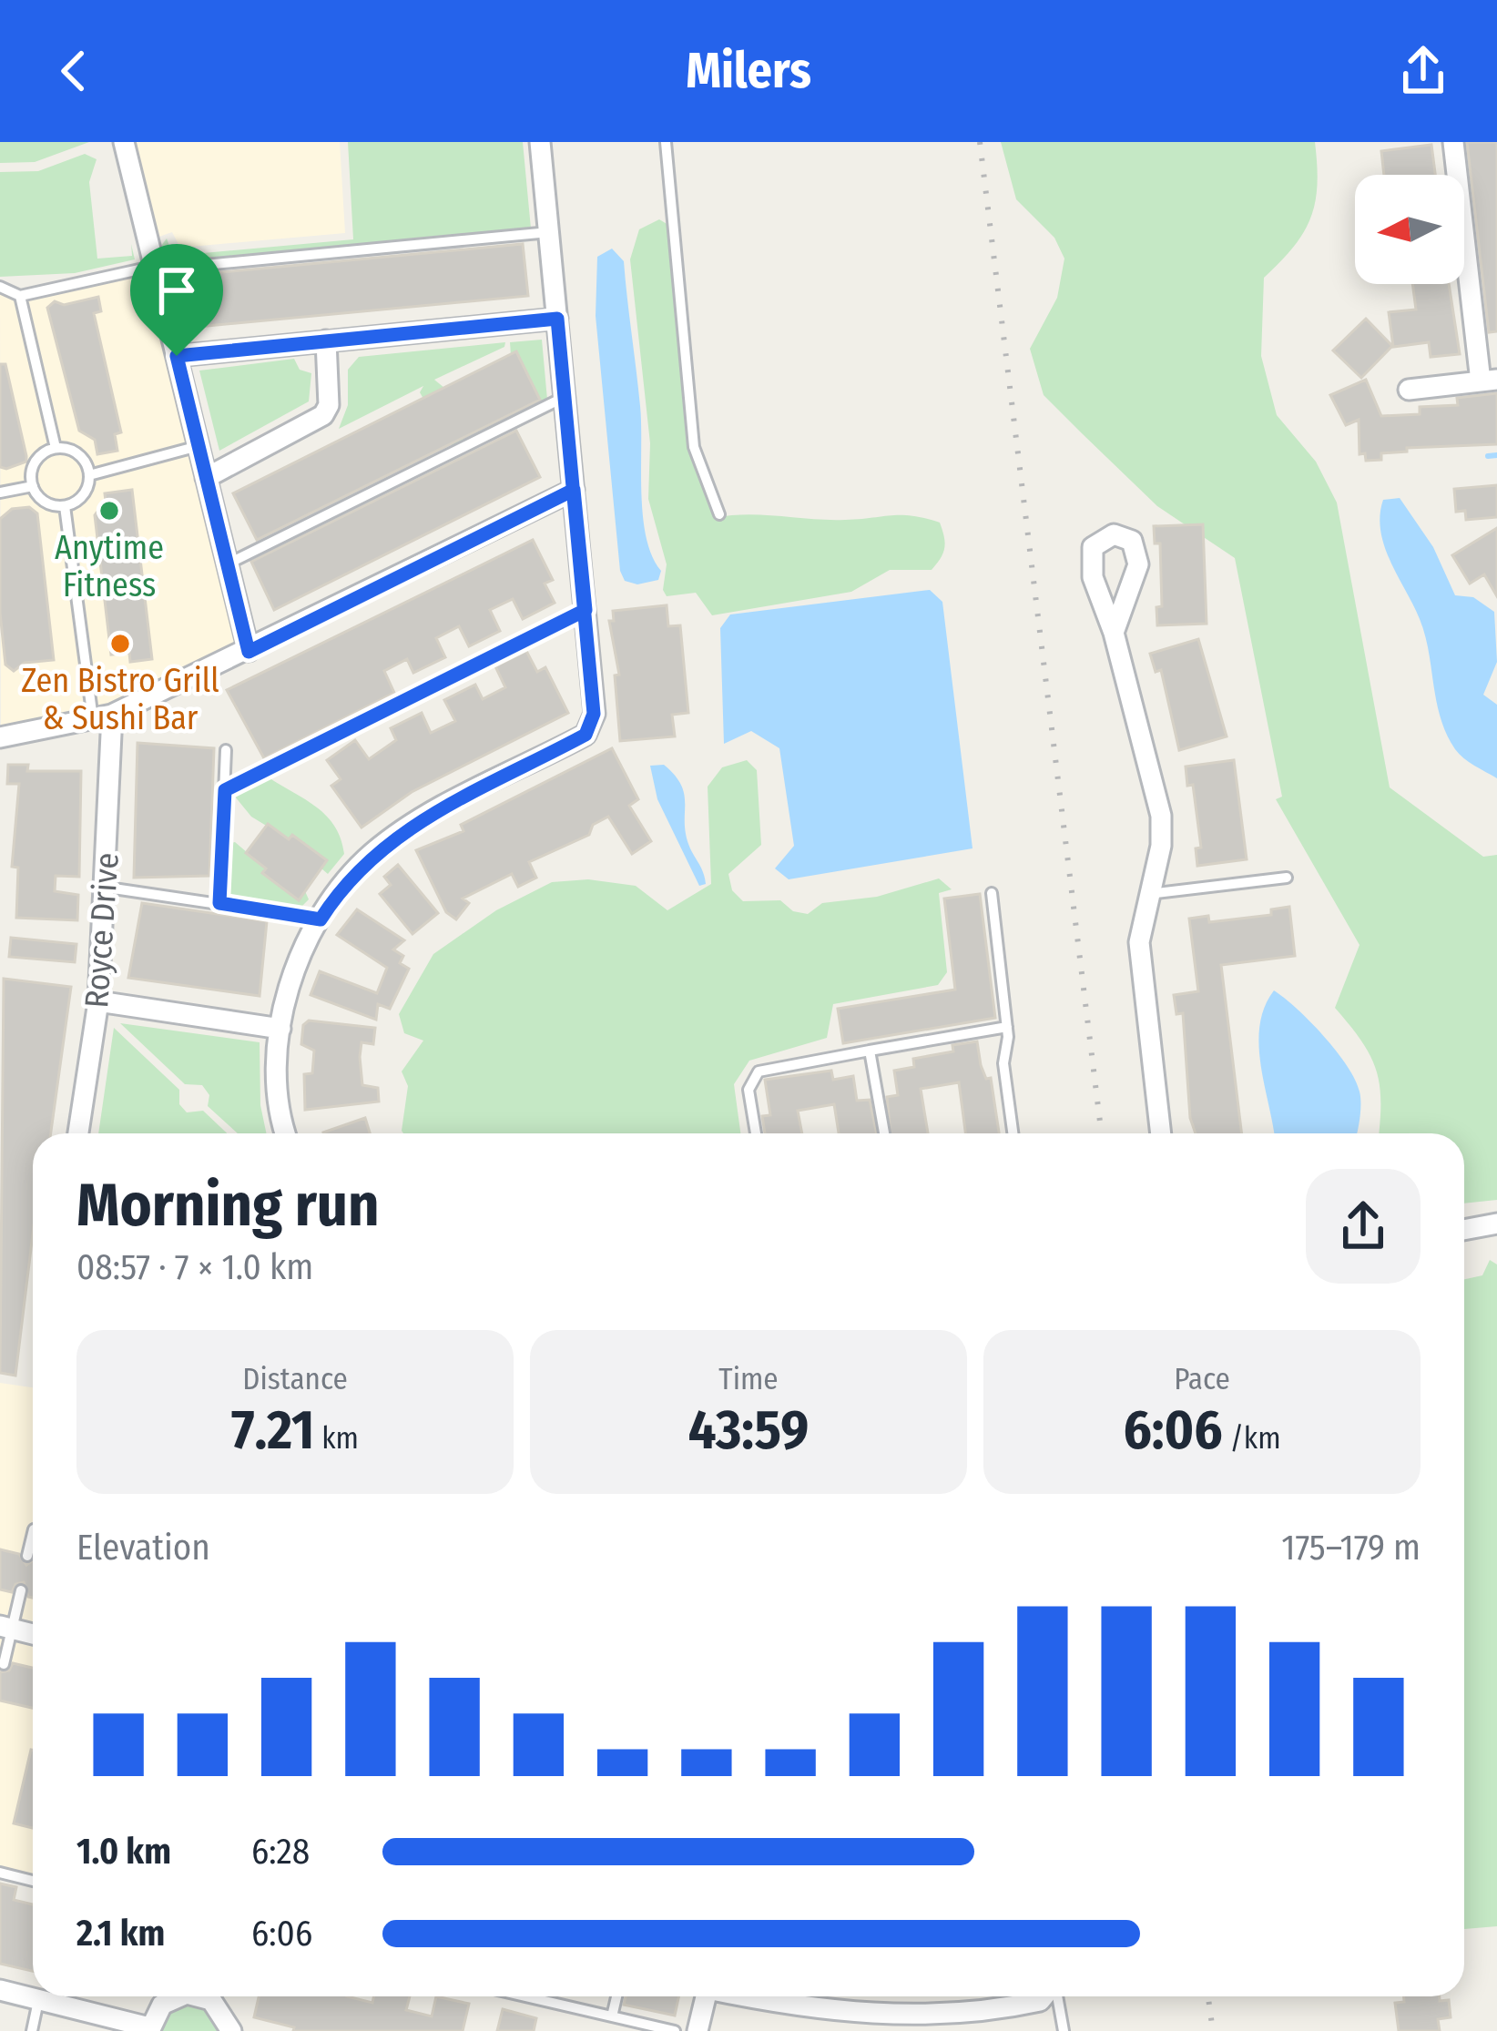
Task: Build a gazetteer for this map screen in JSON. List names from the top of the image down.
{
  "streets": {
    "street": ["Royce Drive"]
  },
  "places": ["Anytime Fitness", "Zen Bistro Grill & Sushi Bar"],
  "north": "left",
  "page": {
    "header": "Milers",
    "heading": ["Morning run", "08:57 · 7 × 1.0 km"],
    "stats": [
      ["Distance", "7.21 km"],
      ["Time", "43:59"],
      ["Pace", "6:06 /km"]
    ],
    "chart": ["Elevation", "175–179 m"],
    "list": [
      {
        "name": "1.0 km",
        "note": "6:28"
      },
      {
        "name": "2.1 km",
        "note": "6:06"
      }
    ]
  }
}
